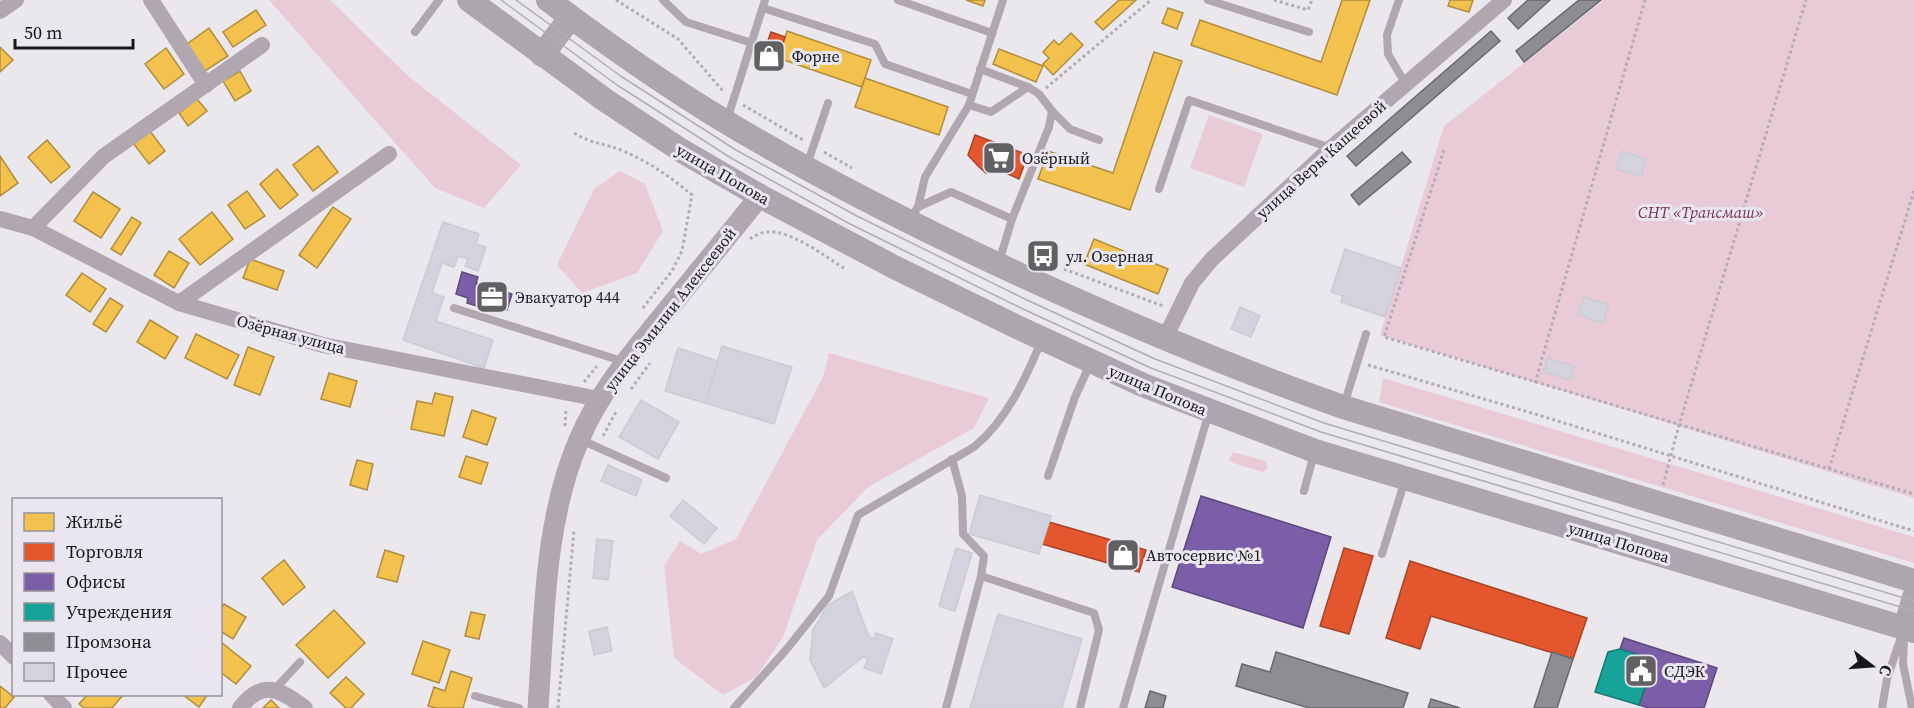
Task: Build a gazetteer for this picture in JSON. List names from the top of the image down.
{
  "streets": {
    "main road": ["улица Попова"],
    "street": ["улица Веры Кащеевой", "улица Эмилии Алексеевой", "Озёрная улица"]
  },
  "crossings": [
    ["улица Попова", "улица Эмилии Алексеевой"],
    ["улица Эмилии Алексеевой", "Озёрная улица"]
  ],
  "parks": ["СНТ «Трансмаш»"],
  "places": {
    "shop": ["Форне", "Автосервис №1"],
    "supermarket": ["Озёрный"],
    "bus stop": ["ул. Озерная"],
    "office": ["Эвакуатор 444"],
    "public building": ["СДЭК"]
  },
  "legend": [
    "Жильё",
    "Торговля",
    "Офисы",
    "Учреждения",
    "Промзона",
    "Прочее"
  ],
  "scale_bar": "50 m",
  "north": "right"
}
